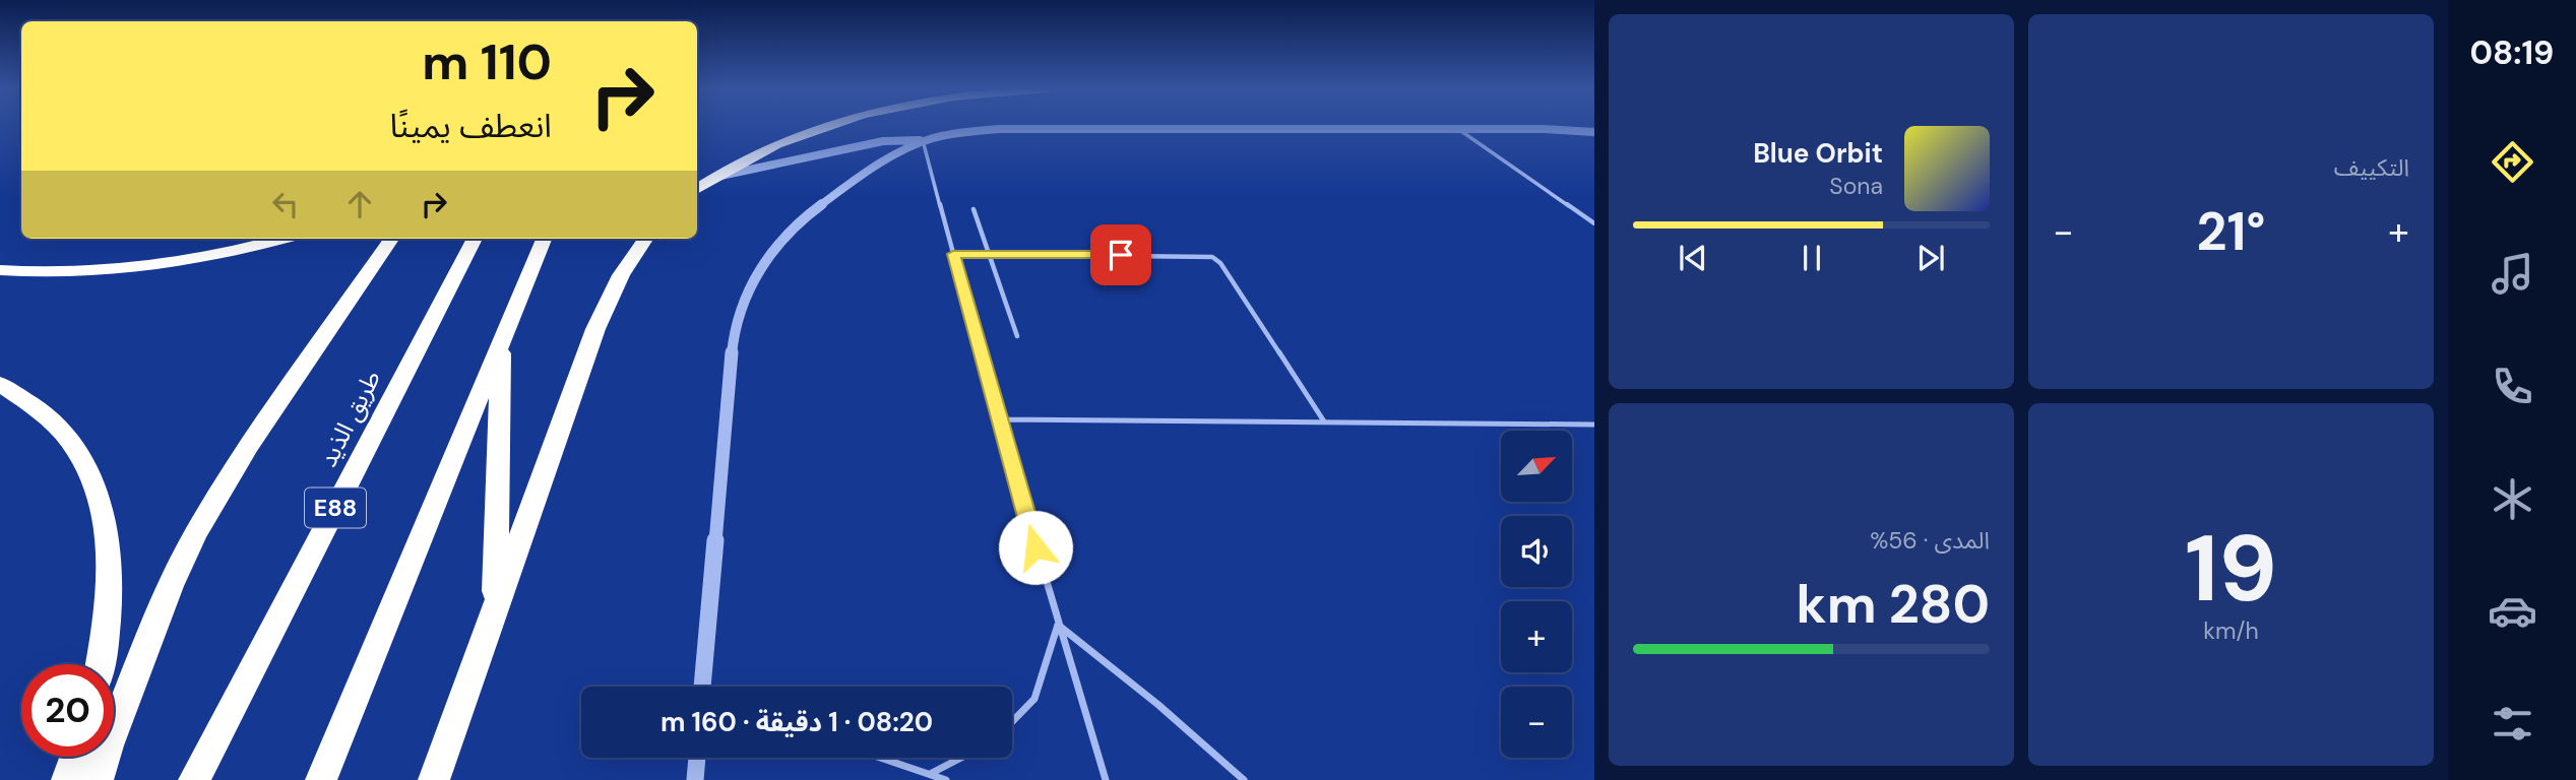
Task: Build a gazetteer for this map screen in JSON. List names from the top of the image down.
{
  "streets": {
    "highway": ["طريق الذيد", "E88"]
  },
  "north": "top right",
  "page": {
    "tabs": "08:19",
    "tile": [
      "التكييف",
      ["19", "km/h"],
      ["المدى · 56%", "280 km"]
    ],
    "turn": ["110 m", "انعطف يمينًا"],
    "song": ["Blue Orbit", "Sona"],
    "heat": ["−", "21°", "+"],
    "map_buttons": ["+", "−"],
    "limit": "20",
    "trip": "08:20 · 1 دقيقة · 160 m"
  }
}
